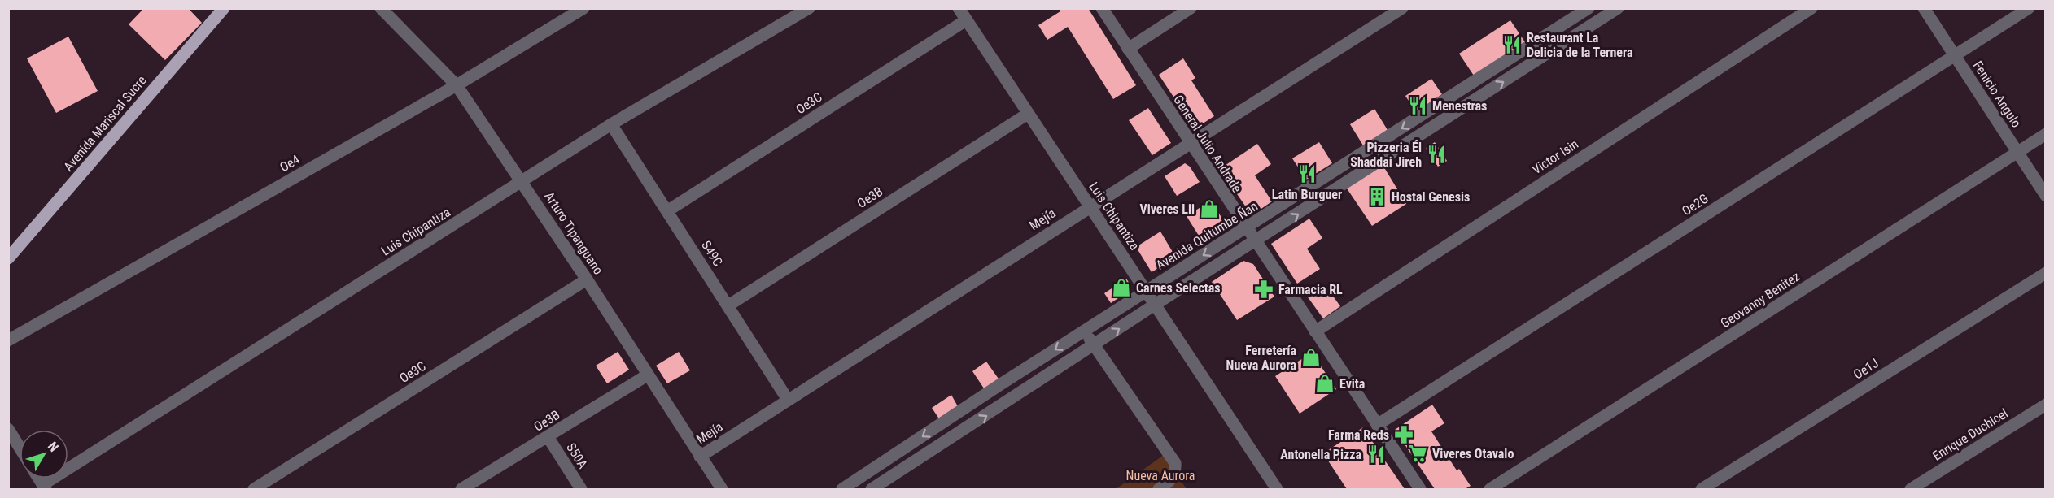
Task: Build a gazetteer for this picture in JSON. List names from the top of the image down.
{
  "streets": {
    "main road": ["Avenida Mariscal Sucre"],
    "street": [
      "Fenicio Angulo",
      "Oe3C",
      "General Julio Andrade",
      "Victor Isin",
      "Oe4",
      "Oe3B",
      "Oe2G",
      "Luis Chipantiza",
      "Mejía",
      "Arturo Tipanguano",
      "Avenida Quitumbe Ñan",
      "S49C",
      "Geovanny Benitez",
      "Oe1J",
      "Enrique Duchicel",
      "S50A"
    ]
  },
  "crossings": [
    ["Fenicio Angulo", "Oe2G"],
    ["Fenicio Angulo", "Geovanny Benitez"],
    ["Oe3C", "Luis Chipantiza"],
    ["Oe3C", "Arturo Tipanguano"],
    ["Oe3C", "S49C"],
    ["General Julio Andrade", "Victor Isin"],
    ["General Julio Andrade", "Oe2G"],
    ["General Julio Andrade", "Mejía"],
    ["General Julio Andrade", "Avenida Quitumbe Ñan"],
    ["Oe4", "Arturo Tipanguano"],
    ["Oe3B", "Luis Chipantiza"],
    ["Oe3B", "Arturo Tipanguano"],
    ["Oe3B", "S49C"],
    ["Oe3B", "S50A"],
    ["Luis Chipantiza", "Mejía"],
    ["Luis Chipantiza", "Arturo Tipanguano"],
    ["Luis Chipantiza", "Avenida Quitumbe Ñan"],
    ["Luis Chipantiza", "S49C"],
    ["Mejía", "Arturo Tipanguano"],
    ["Mejía", "S49C"]
  ],
  "parks": ["Nueva Aurora"],
  "places": {
    "restaurant": [
      "Restaurant La Delicia de la Ternera",
      "Menestras",
      "Pizzeria Él Shaddai Jireh",
      "Latin Burguer",
      "Antonella Pizza"
    ],
    "building": ["Hostal Genesis"],
    "shop": [
      "Viveres Lii",
      "Carnes Selectas",
      "Ferretería Nueva Aurora",
      "Evita"
    ],
    "pharmacy": ["Farmacia RL", "Farma Reds"],
    "supermarket": ["Viveres Otavalo"]
  },
  "north": "top right"
}
